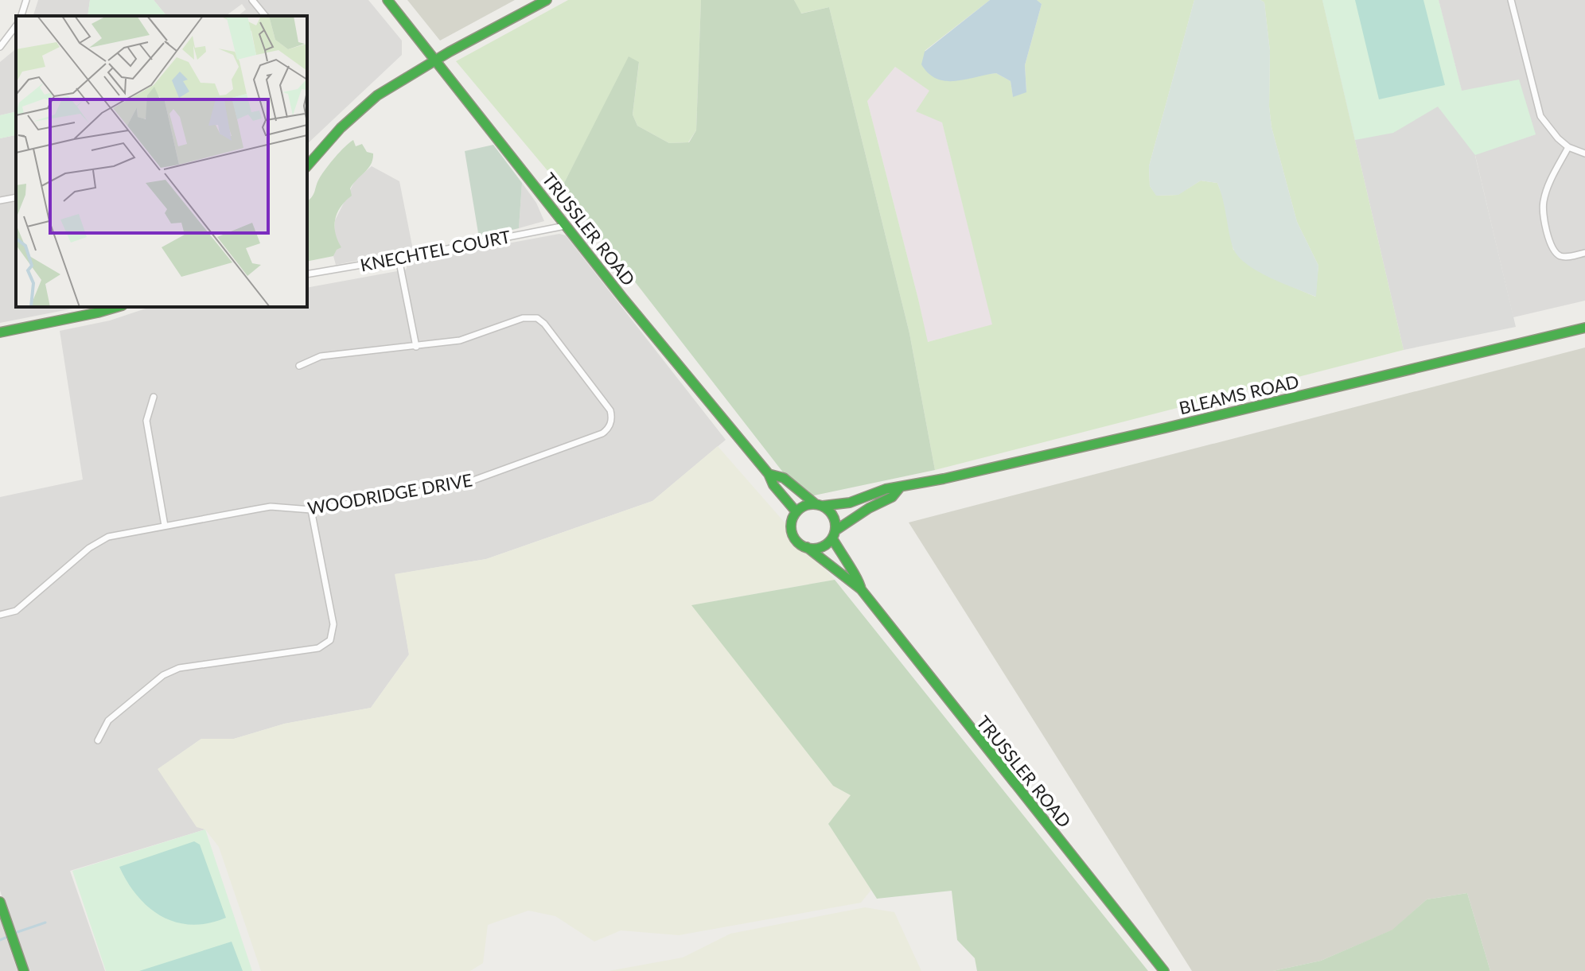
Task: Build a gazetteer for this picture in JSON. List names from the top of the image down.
{
  "streets": {
    "main road": ["TRUSSLER ROAD", "BLEAMS ROAD"],
    "street": ["KNECHTEL COURT", "WOODRIDGE DRIVE"]
  },
  "crossings": [
    ["TRUSSLER ROAD", "KNECHTEL COURT"],
    ["TRUSSLER ROAD", "BLEAMS ROAD"]
  ]
}
